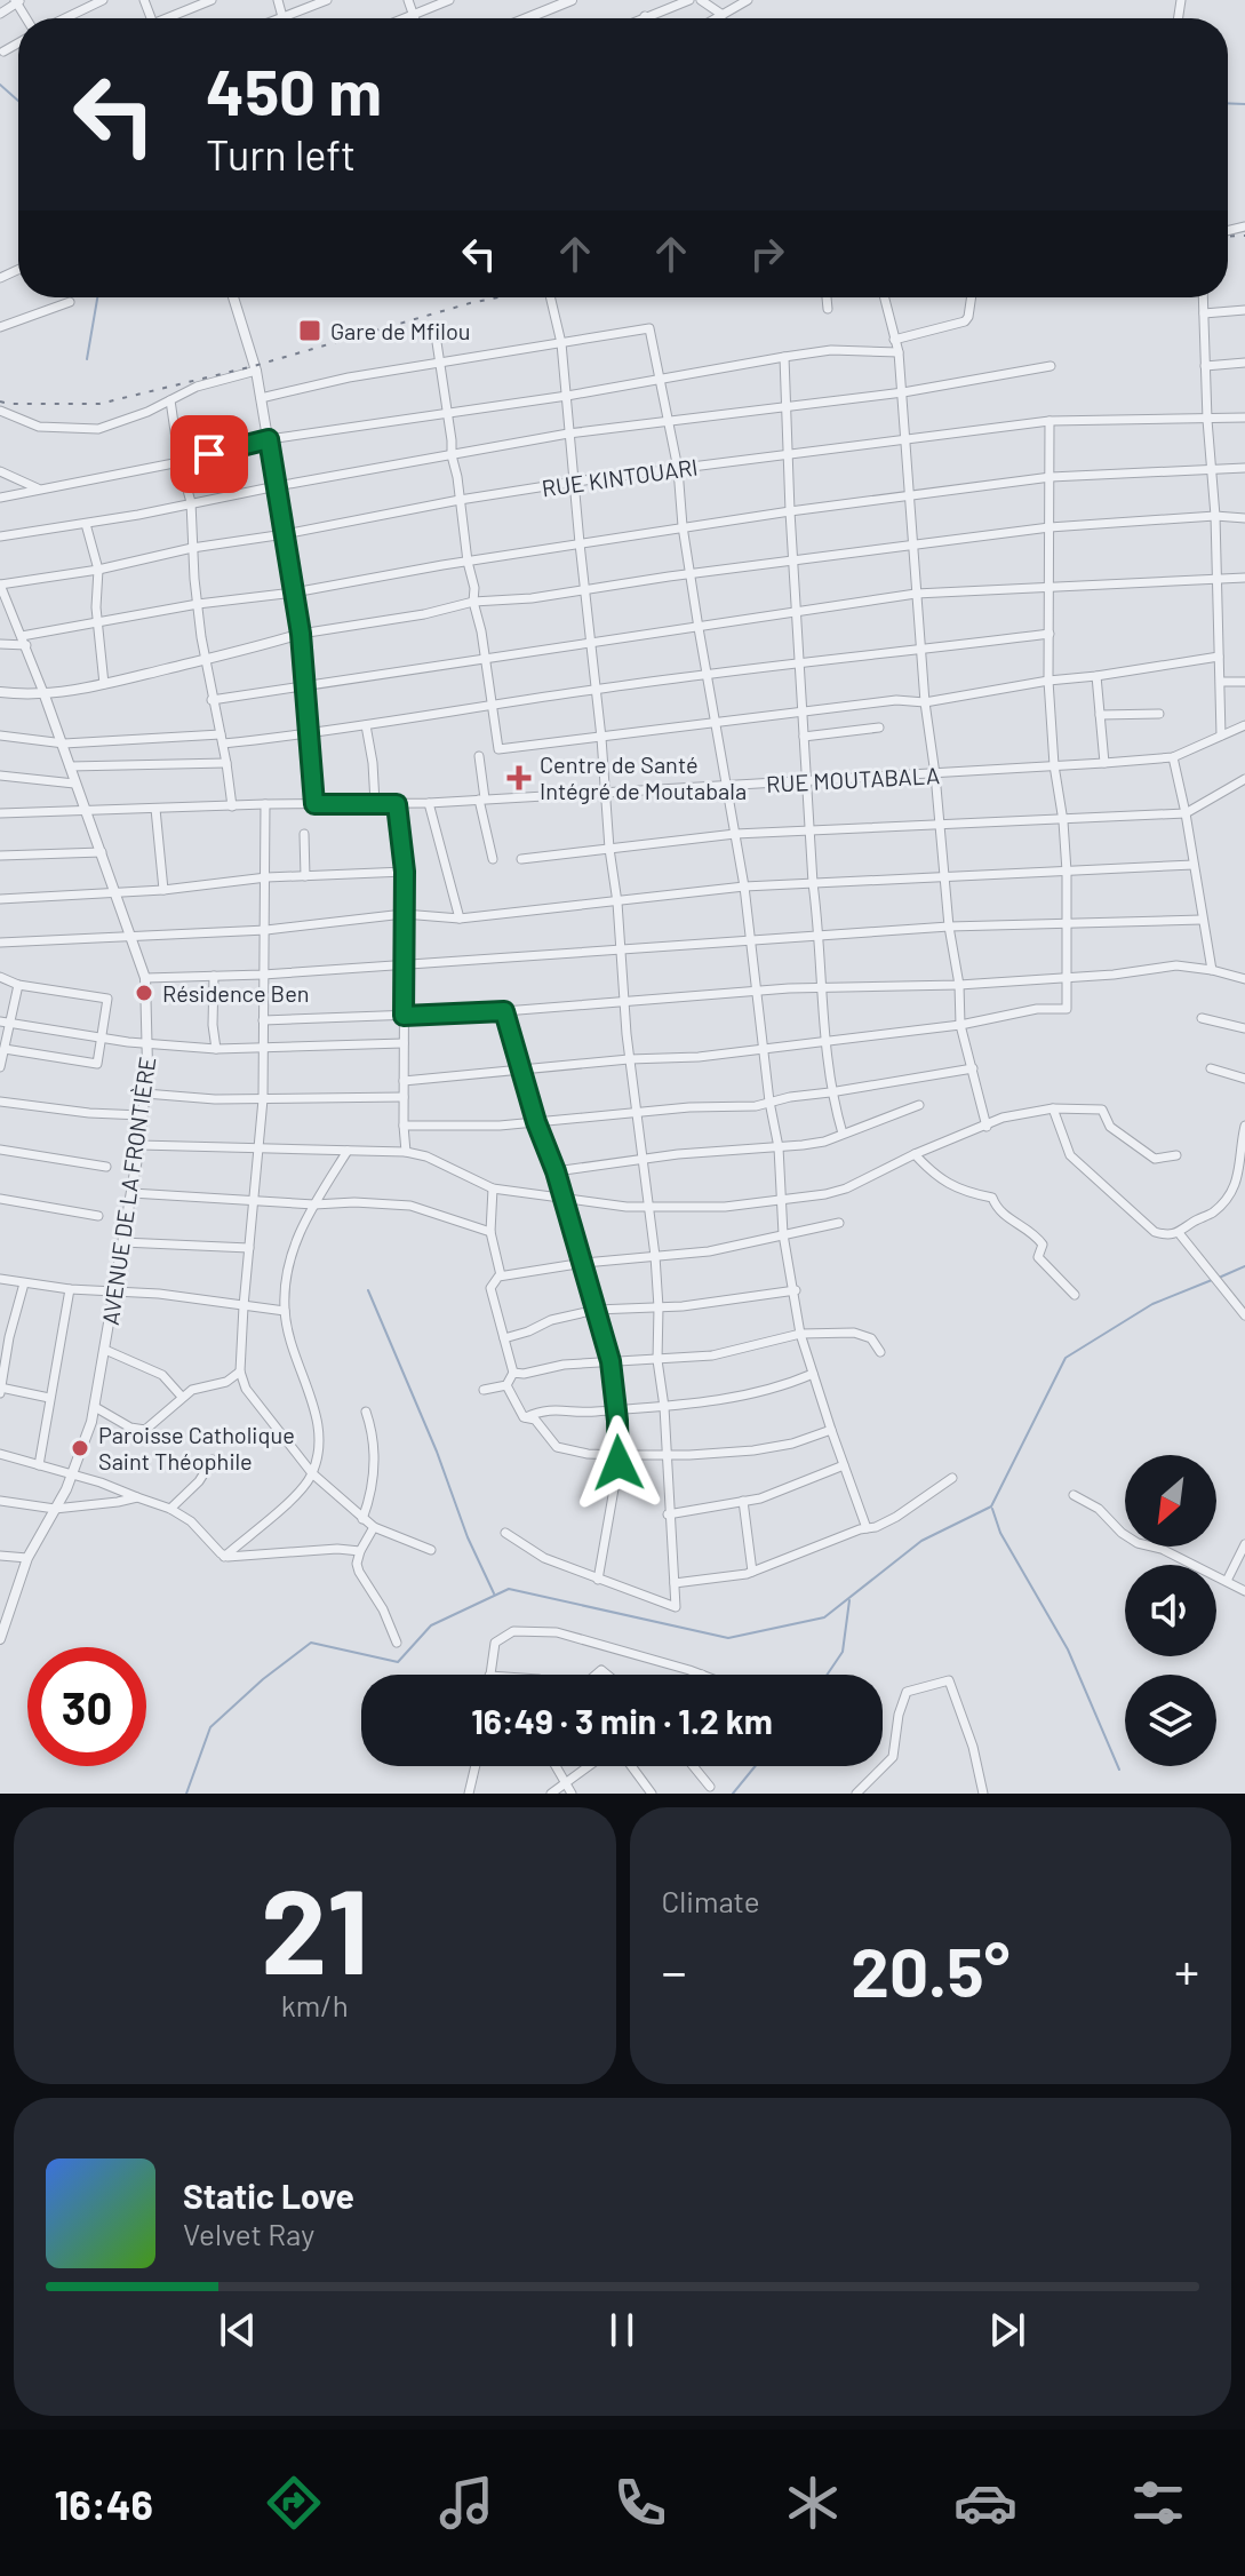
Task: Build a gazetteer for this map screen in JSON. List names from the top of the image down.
{
  "streets": {
    "street": ["RUE KINTOUARI", "RUE MOUTABALA", "AVENUE DE LA FRONTIÈRE"]
  },
  "crossings": [
    ["RUE KINTOUARI", "AVENUE DE LA FRONTIÈRE"],
    ["RUE MOUTABALA", "AVENUE DE LA FRONTIÈRE"]
  ],
  "places": {
    "transit": ["Gare de Mfilou"],
    "health": ["Centre de Santé Intégré de Moutabala"],
    "other": ["Résidence Ben", "Paroisse Catholique Saint Théophile"]
  },
  "north": "bottom left",
  "page": {
    "turn": ["450 m", "Turn left"],
    "limit": "30",
    "trip": "16:49 · 3 min · 1.2 km",
    "tile": [
      ["21", "km/h"],
      "Climate"
    ],
    "heat": ["−", "20.5°", "+"],
    "song": ["Static Love", "Velvet Ray"],
    "tabs": "16:46"
  }
}
